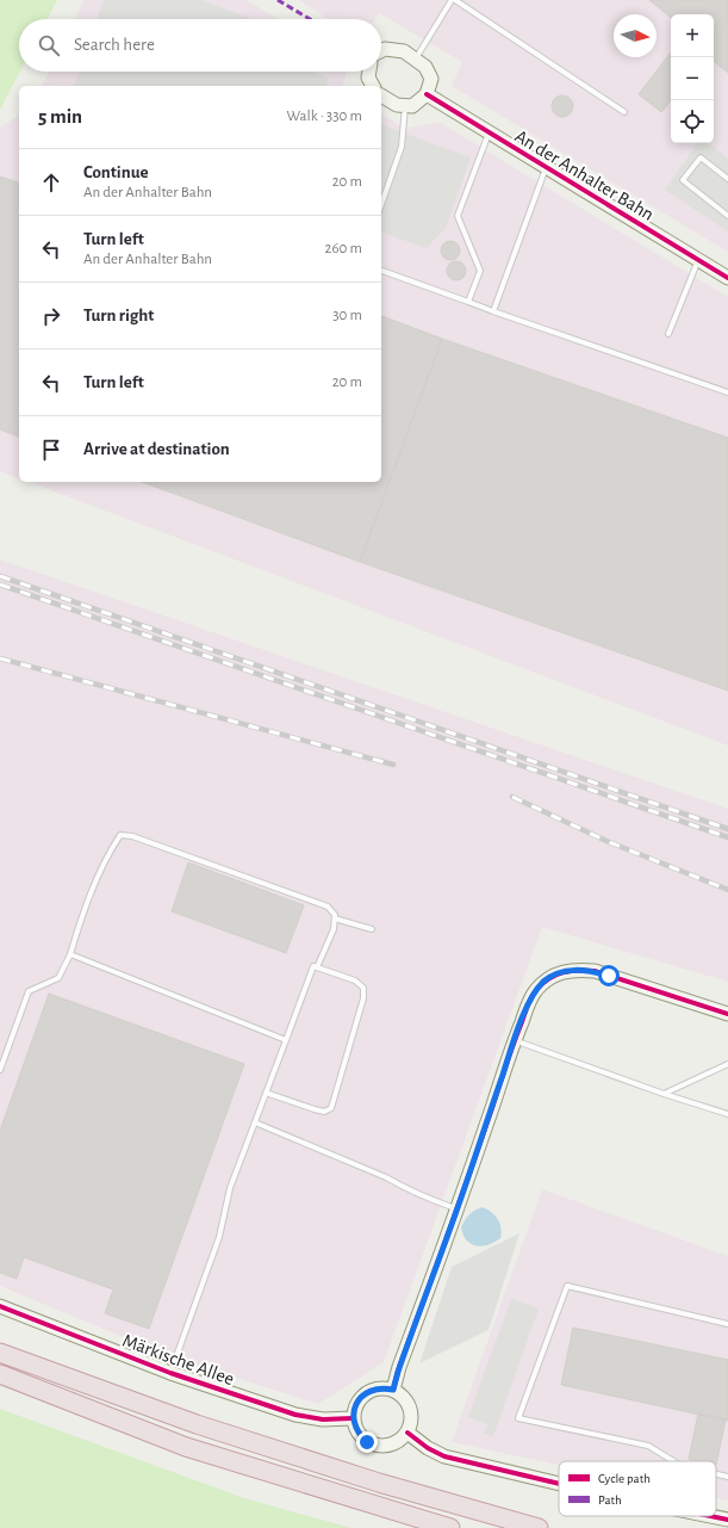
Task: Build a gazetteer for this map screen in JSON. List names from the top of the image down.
{
  "streets": {
    "street": ["An der Anhalter Bahn", "Märkische Allee"]
  },
  "legend": ["Cycle path", "Path"],
  "north": "right",
  "page": {
    "map_buttons": ["+", "−"],
    "search": "Search here",
    "heading": ["5 min", "Walk · 330 m"],
    "list": [
      ["Continue", "An der Anhalter Bahn", "20 m"],
      ["Turn left", "An der Anhalter Bahn", "260 m"],
      ["Turn right", "30 m"],
      ["Turn left", "20 m"],
      "Arrive at destination"
    ]
  }
}
